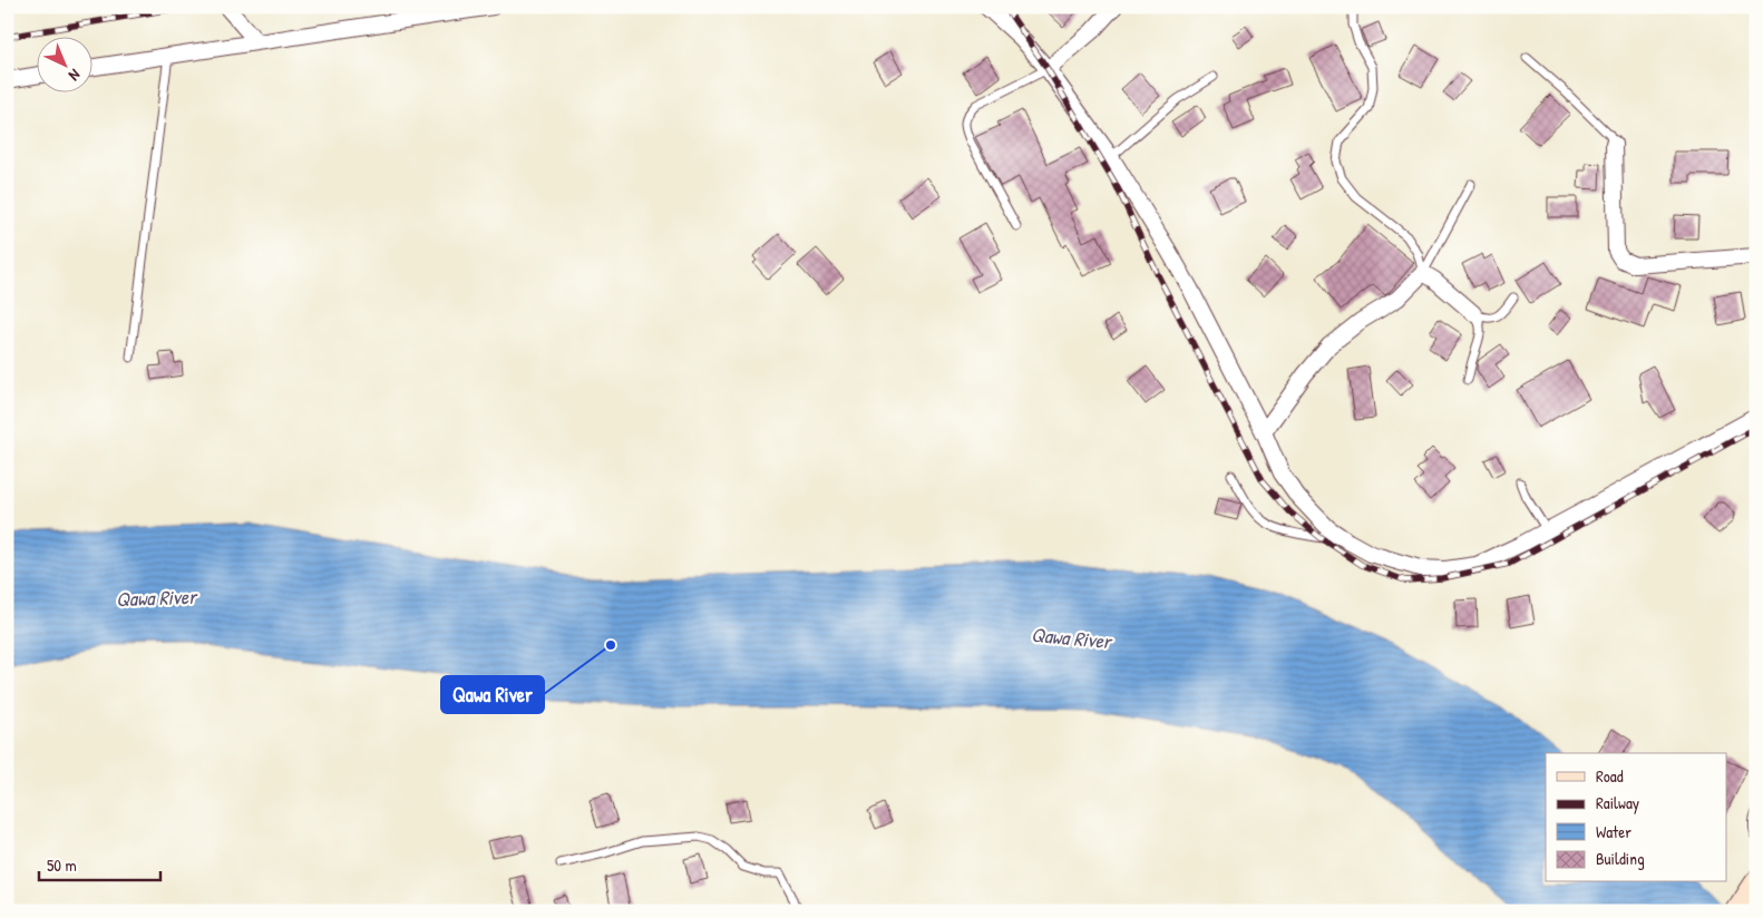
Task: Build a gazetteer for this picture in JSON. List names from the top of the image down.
{
  "water": ["Qawa River"],
  "places": ["Qawa River"],
  "legend": [
    "Road",
    "Railway",
    "Water",
    "Building"
  ],
  "scale_bar": "50 m",
  "north": "bottom right"
}
